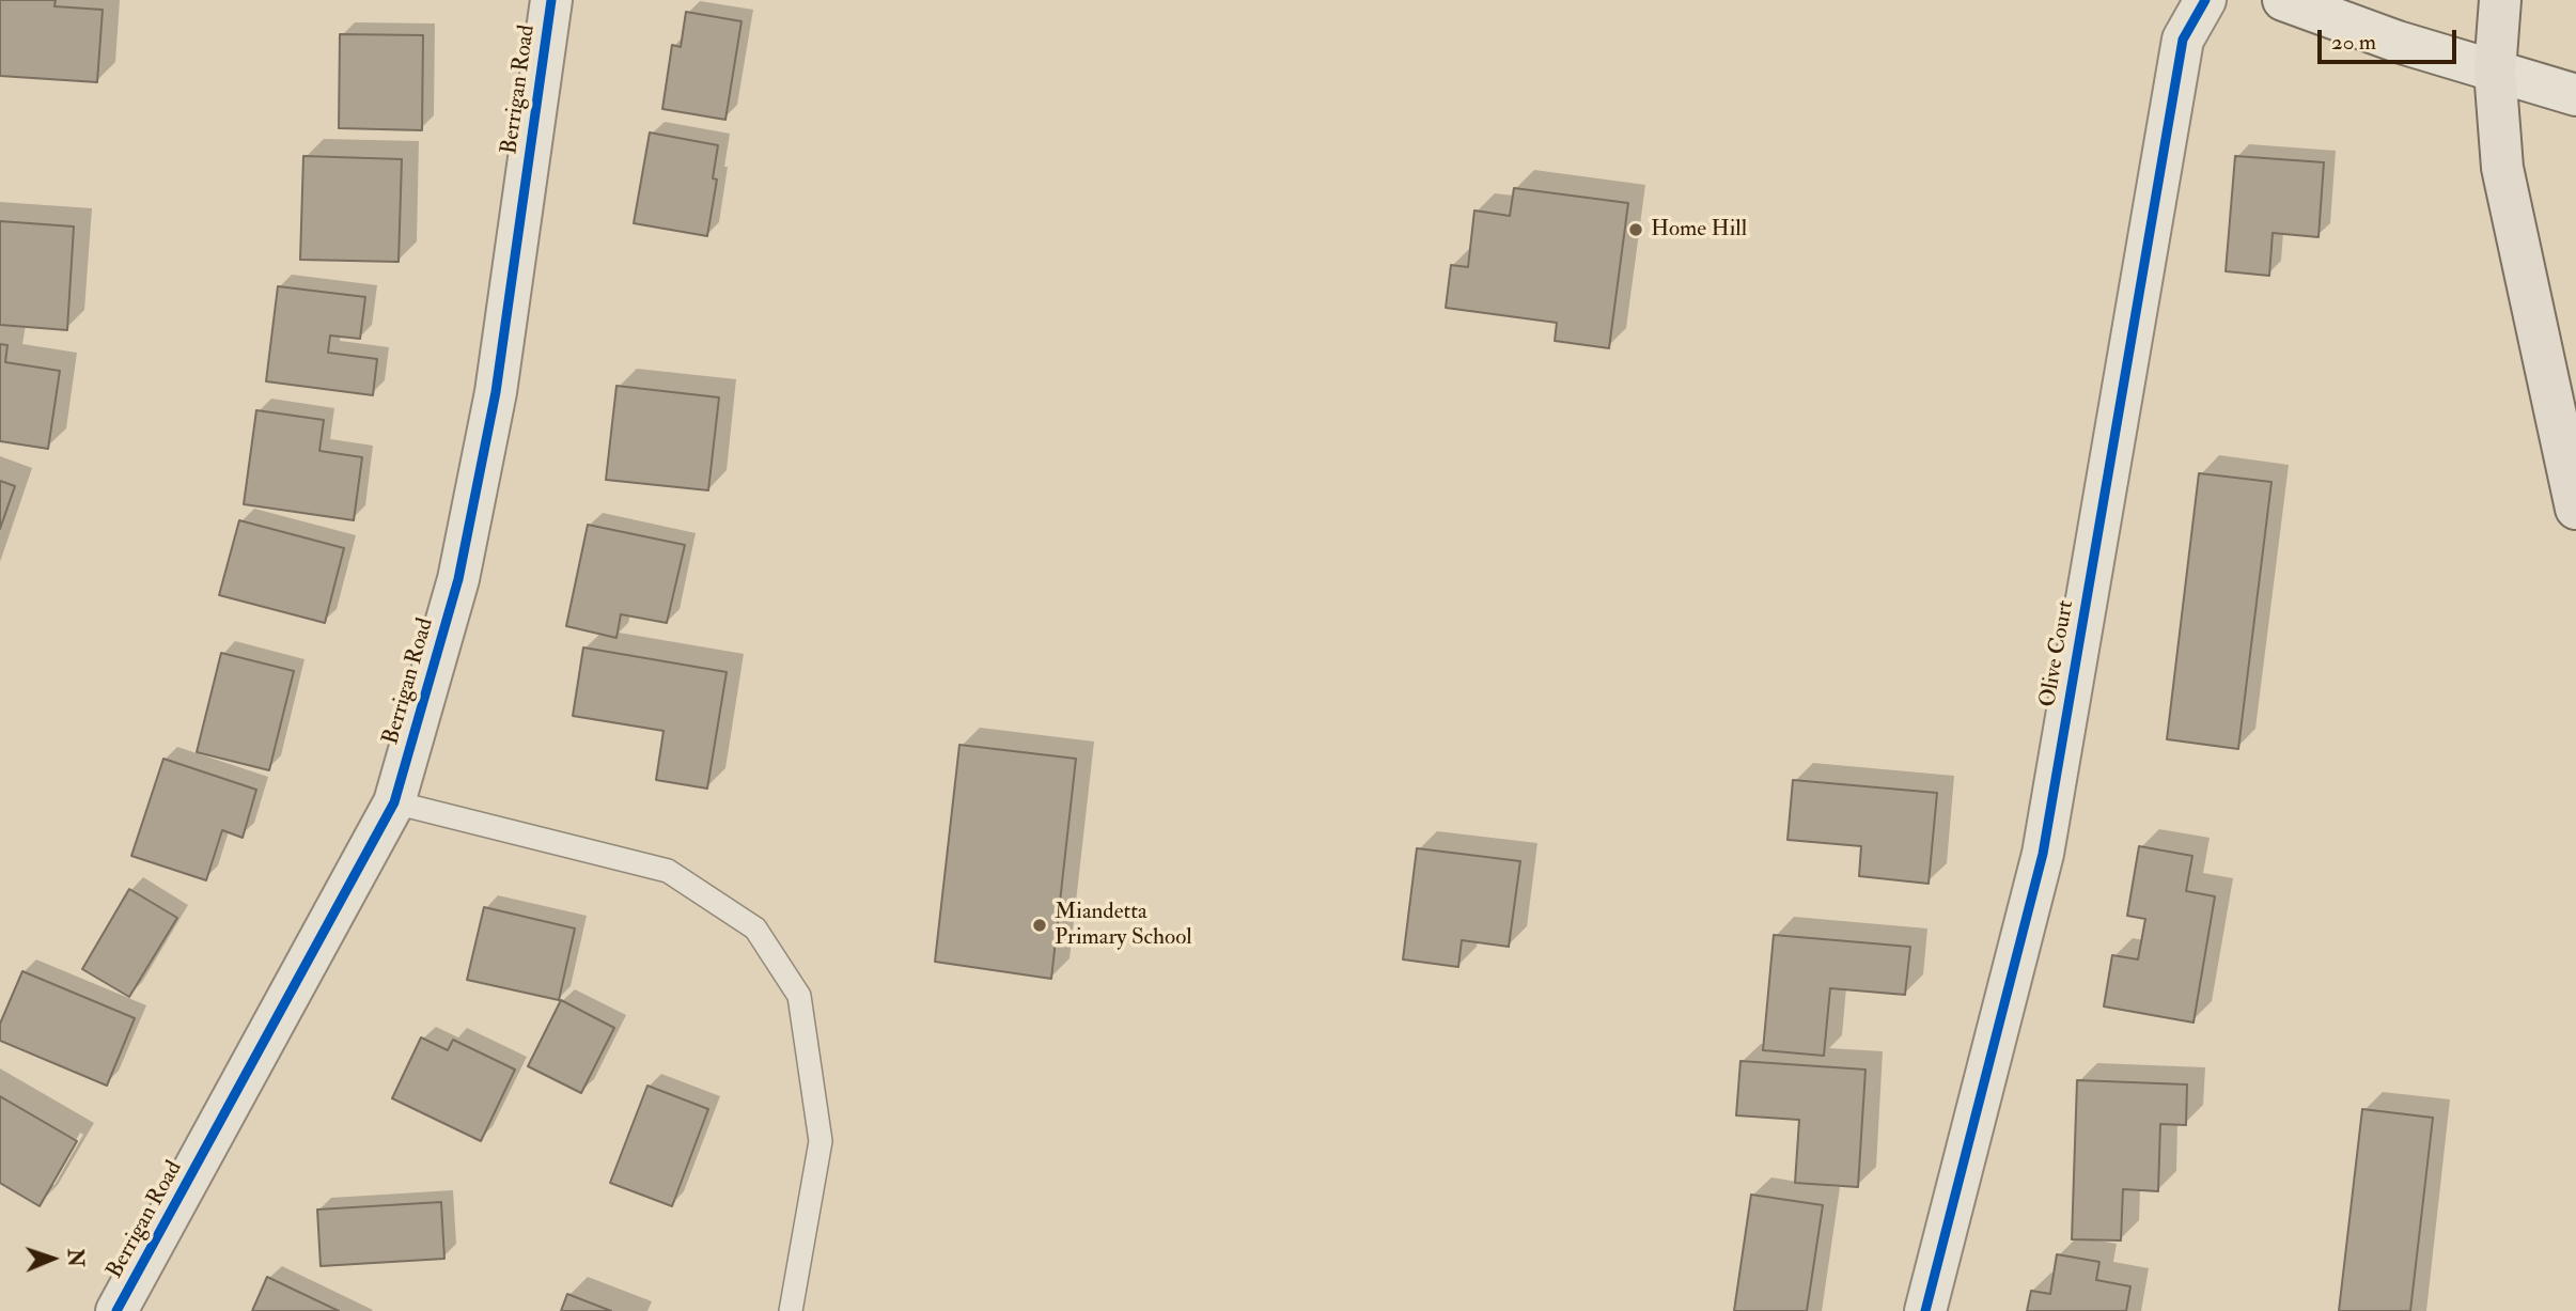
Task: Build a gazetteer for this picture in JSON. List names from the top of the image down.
{
  "streets": {
    "street": ["Berrigan Road", "Olive Court"]
  },
  "places": ["Home Hill", "Miandetta Primary School"],
  "scale_bar": "20 m",
  "north": "right"
}
